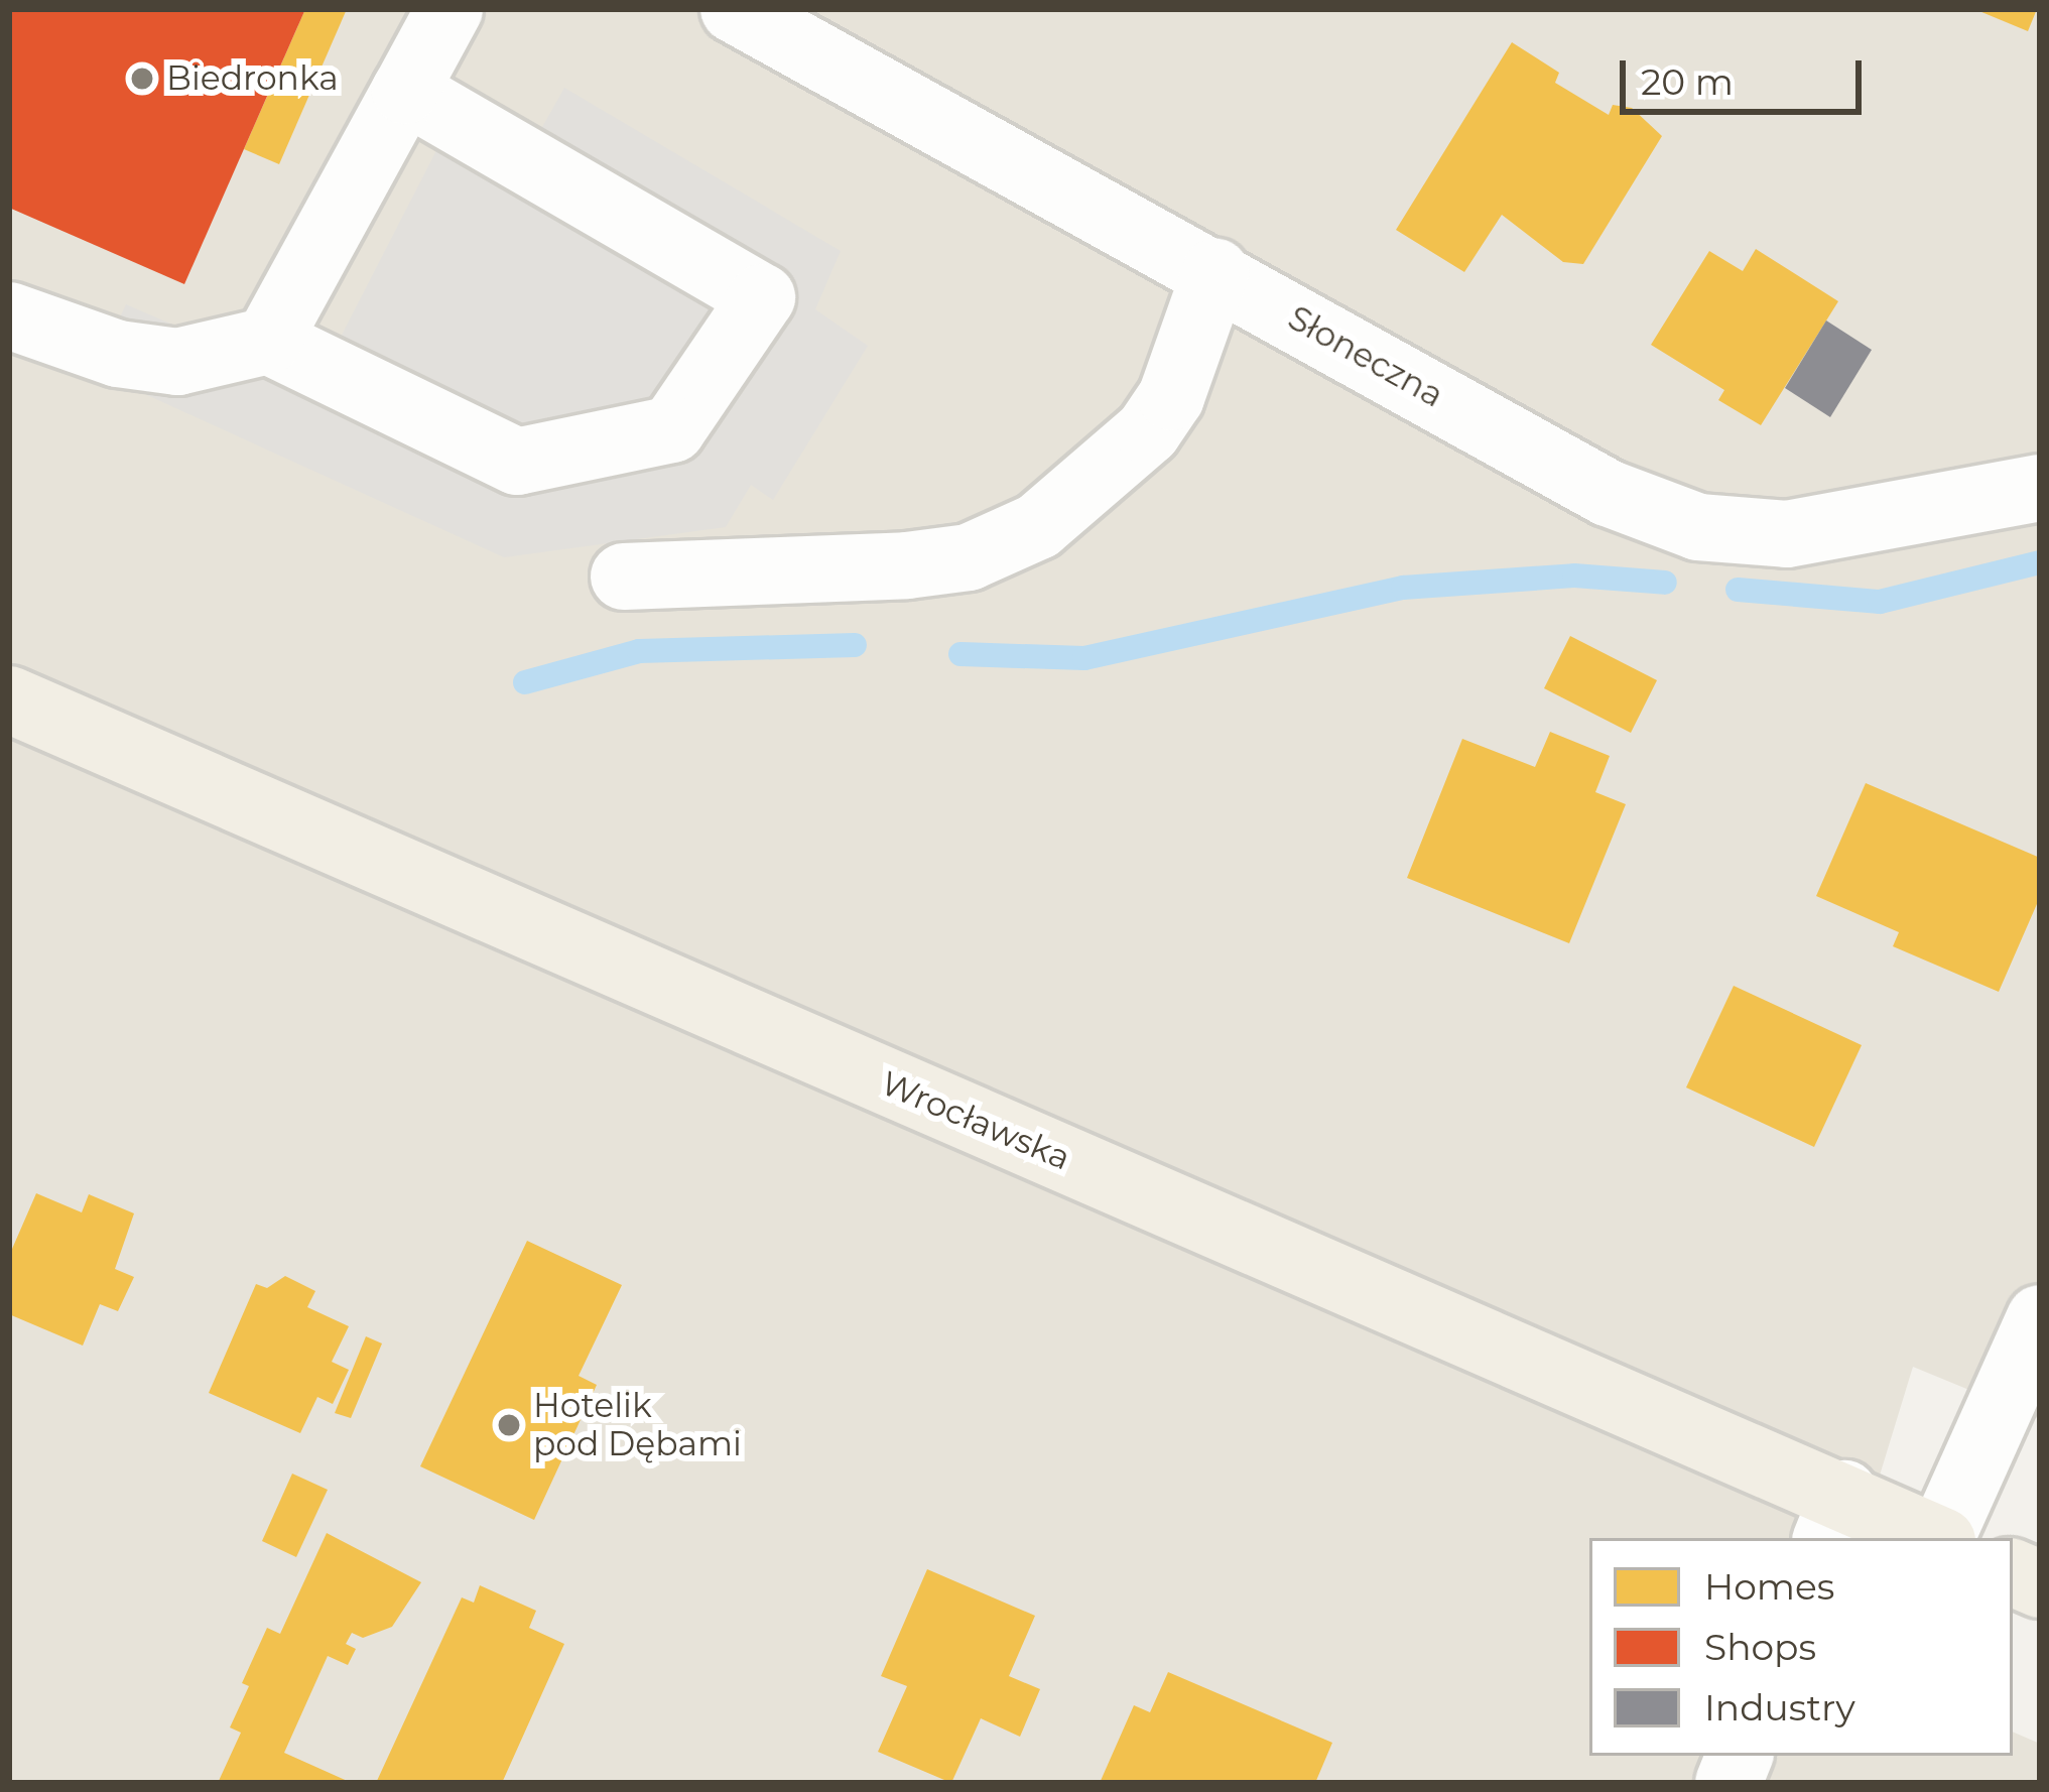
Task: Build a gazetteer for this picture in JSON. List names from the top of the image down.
{
  "streets": {
    "main road": ["Wrocławska"],
    "street": ["Słoneczna"]
  },
  "places": ["Biedronka", "Hotelik pod Dębami"],
  "legend": ["Homes", "Shops", "Industry"],
  "scale_bar": "20 m"
}
